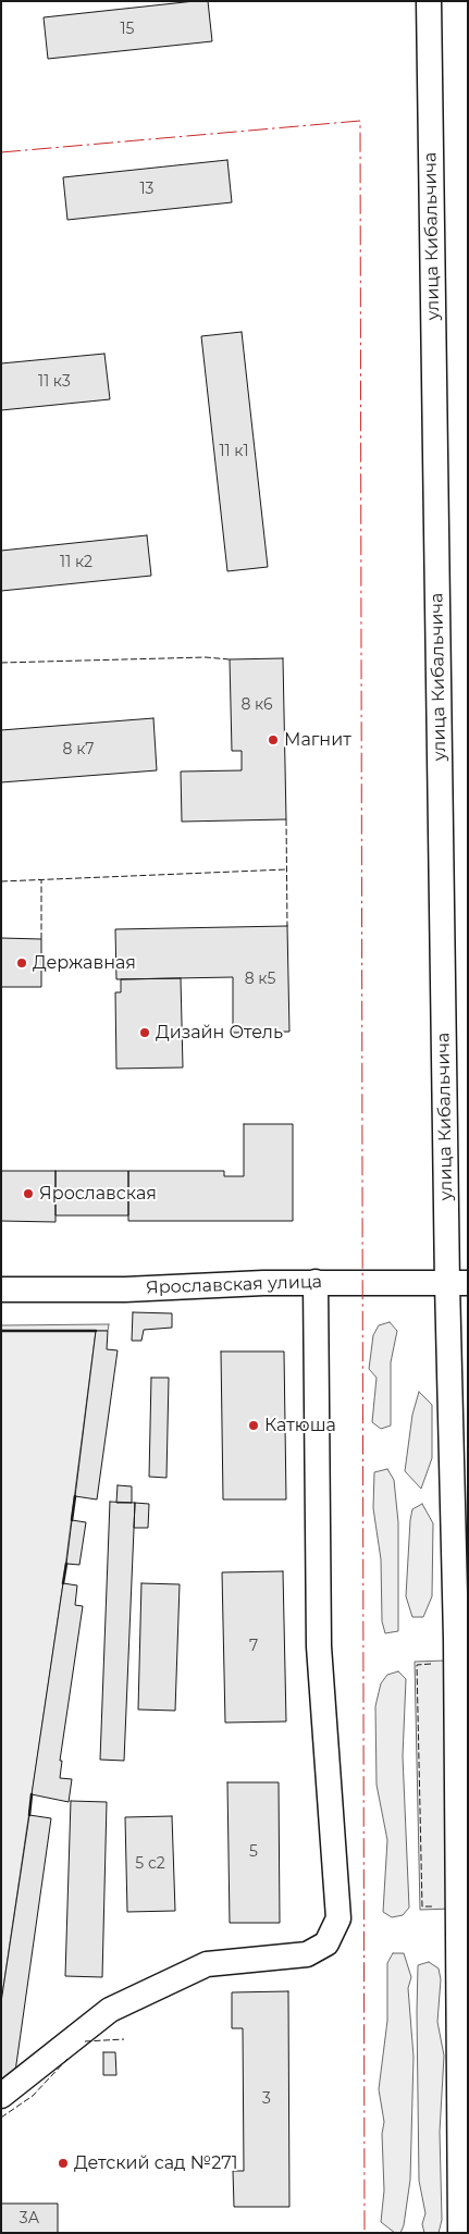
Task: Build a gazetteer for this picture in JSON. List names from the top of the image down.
{
  "streets": {
    "street": ["улица Кибальчича", "Ярославская улица"]
  },
  "crossings": [
    ["улица Кибальчича", "Ярославская улица"]
  ],
  "places": [
    "Магнит",
    "Державная",
    "Дизайн Отель",
    "Ярославская",
    "Катюша",
    "Детский сад №271"
  ],
  "house_numbers": [
    "15",
    "13",
    "11 к3",
    "11 к1",
    "11 к2",
    "8 к6",
    "8 к7",
    "8 к5",
    "7",
    "5",
    "5 с2",
    "3",
    "3А"
  ]
}
